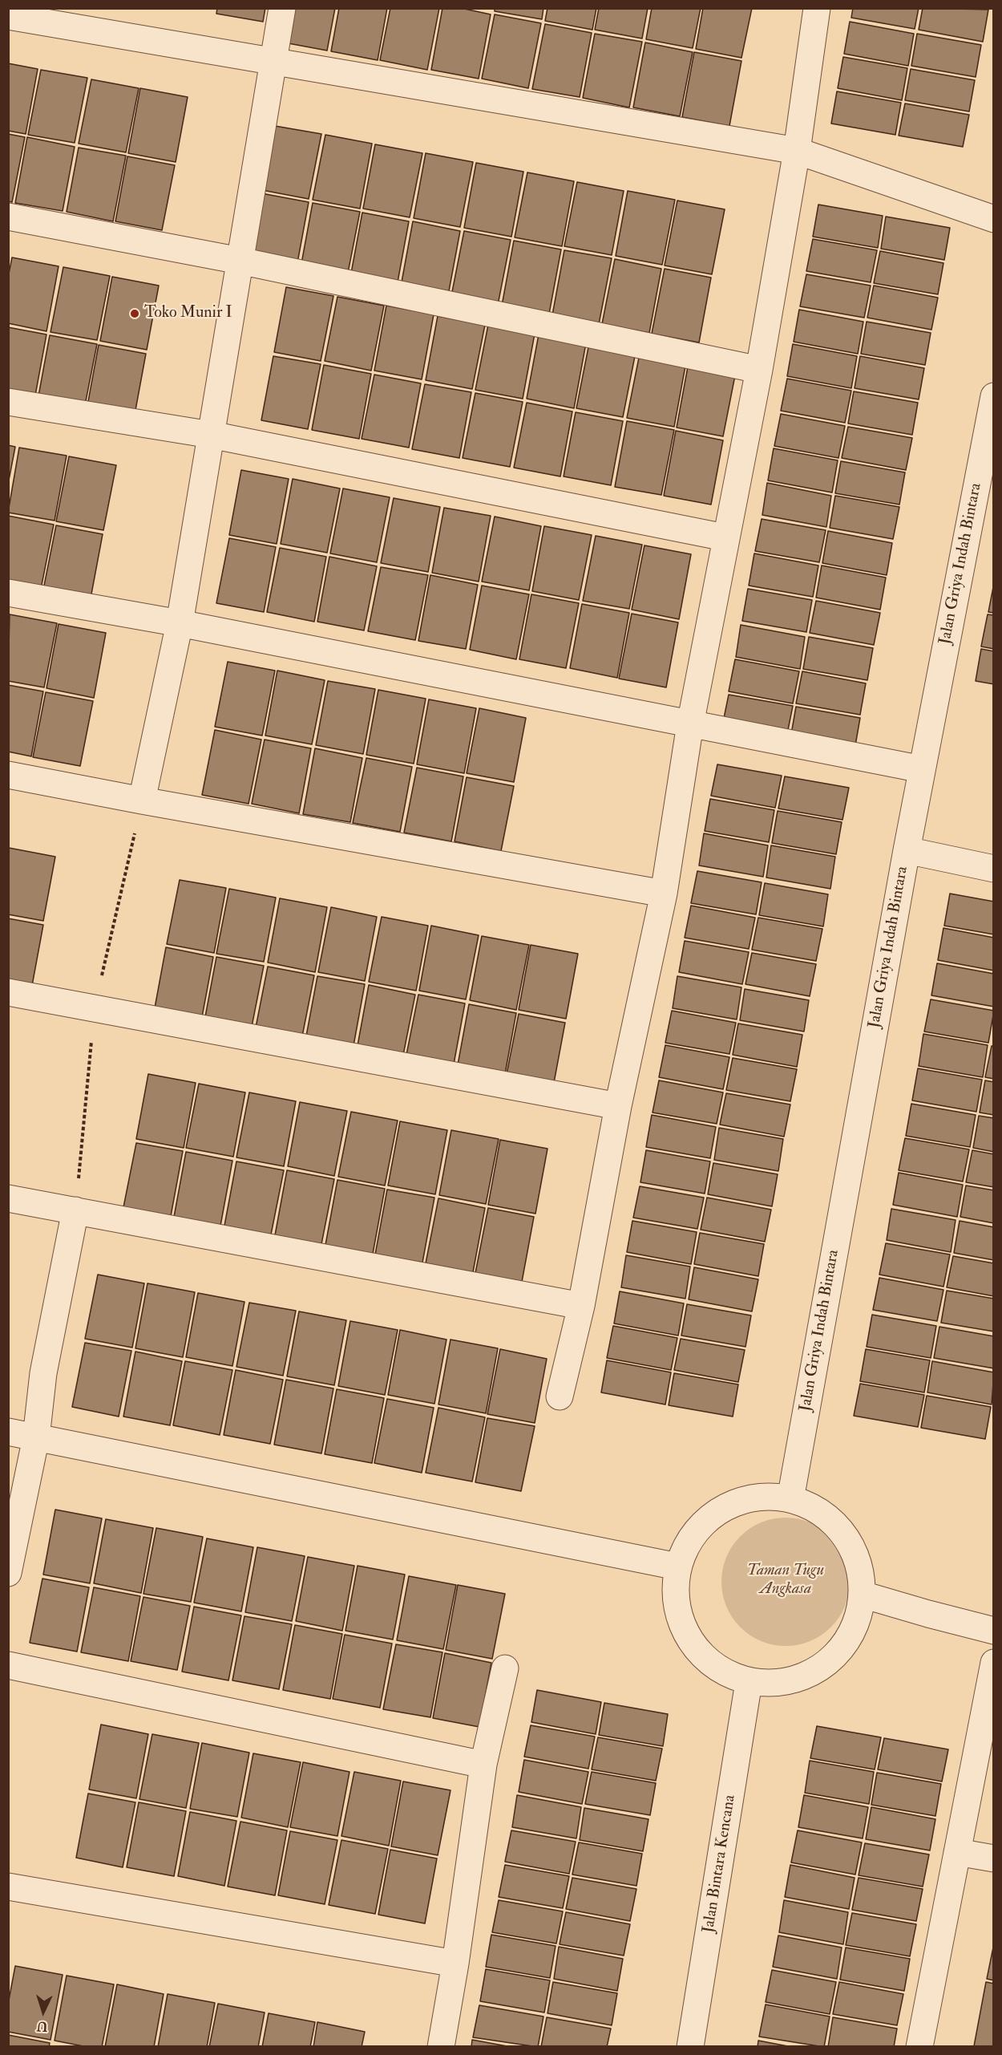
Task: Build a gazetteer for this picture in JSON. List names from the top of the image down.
{
  "streets": {
    "street": ["Jalan Griya Indah Bintara", "Jalan Bintara Kencana"]
  },
  "parks": ["Taman Tugu Angkasa"],
  "places": ["Toko Munir I"],
  "north": "bottom"
}
